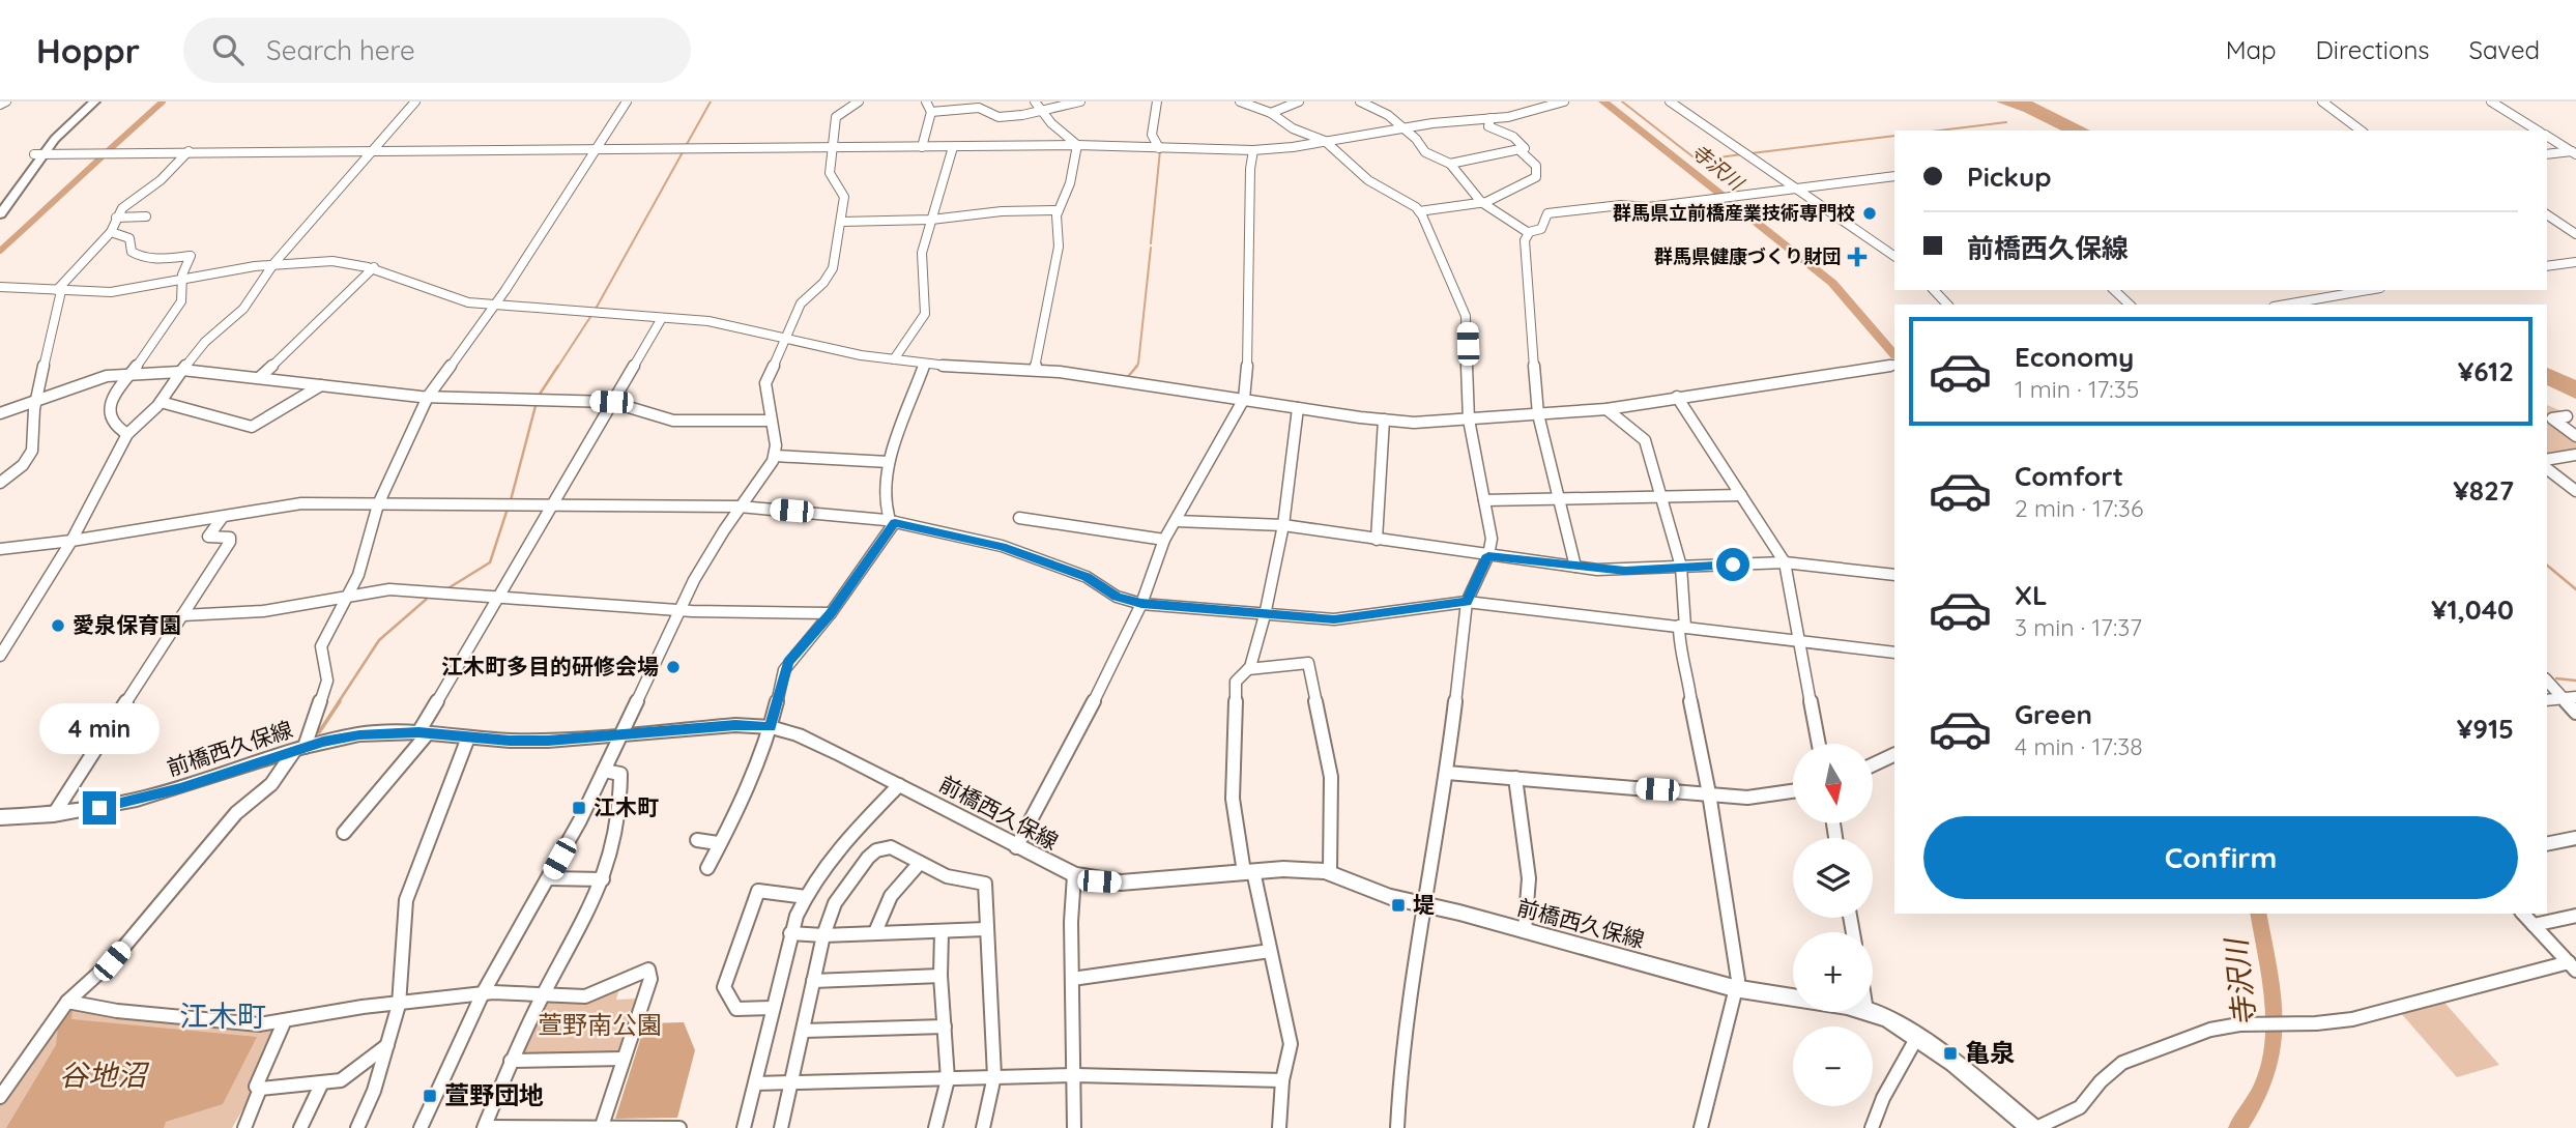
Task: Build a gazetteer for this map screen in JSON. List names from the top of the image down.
{
  "streets": {
    "main road": ["前橋西久保線"]
  },
  "districts": ["江木町"],
  "water": ["寺沢川", "谷地沼"],
  "parks": ["萱野南公園"],
  "places": {
    "other": ["群馬県立前橋産業技術専門校", "愛泉保育園", "江木町多目的研修会場"],
    "health": ["群馬県健康づくり財団"],
    "transit": [
      "江木町",
      "堤",
      "亀泉",
      "萱野団地"
    ]
  },
  "north": "bottom",
  "page": {
    "header": "Hoppr",
    "search": "Search here",
    "nav": ["Map", "Directions", "Saved"],
    "banner": ["Pickup", "前橋西久保線"],
    "list": [
      {
        "name": "Economy",
        "note": "1 min · 17:35",
        "value": "¥612"
      },
      {
        "name": "Comfort",
        "note": "2 min · 17:36",
        "value": "¥827"
      },
      {
        "name": "XL",
        "note": "3 min · 17:37",
        "value": "¥1,040"
      },
      {
        "name": "Green",
        "note": "4 min · 17:38",
        "value": "¥915"
      }
    ],
    "bubble": "4 min",
    "map_buttons": ["+", "−"],
    "buttons": "Confirm"
  }
}
